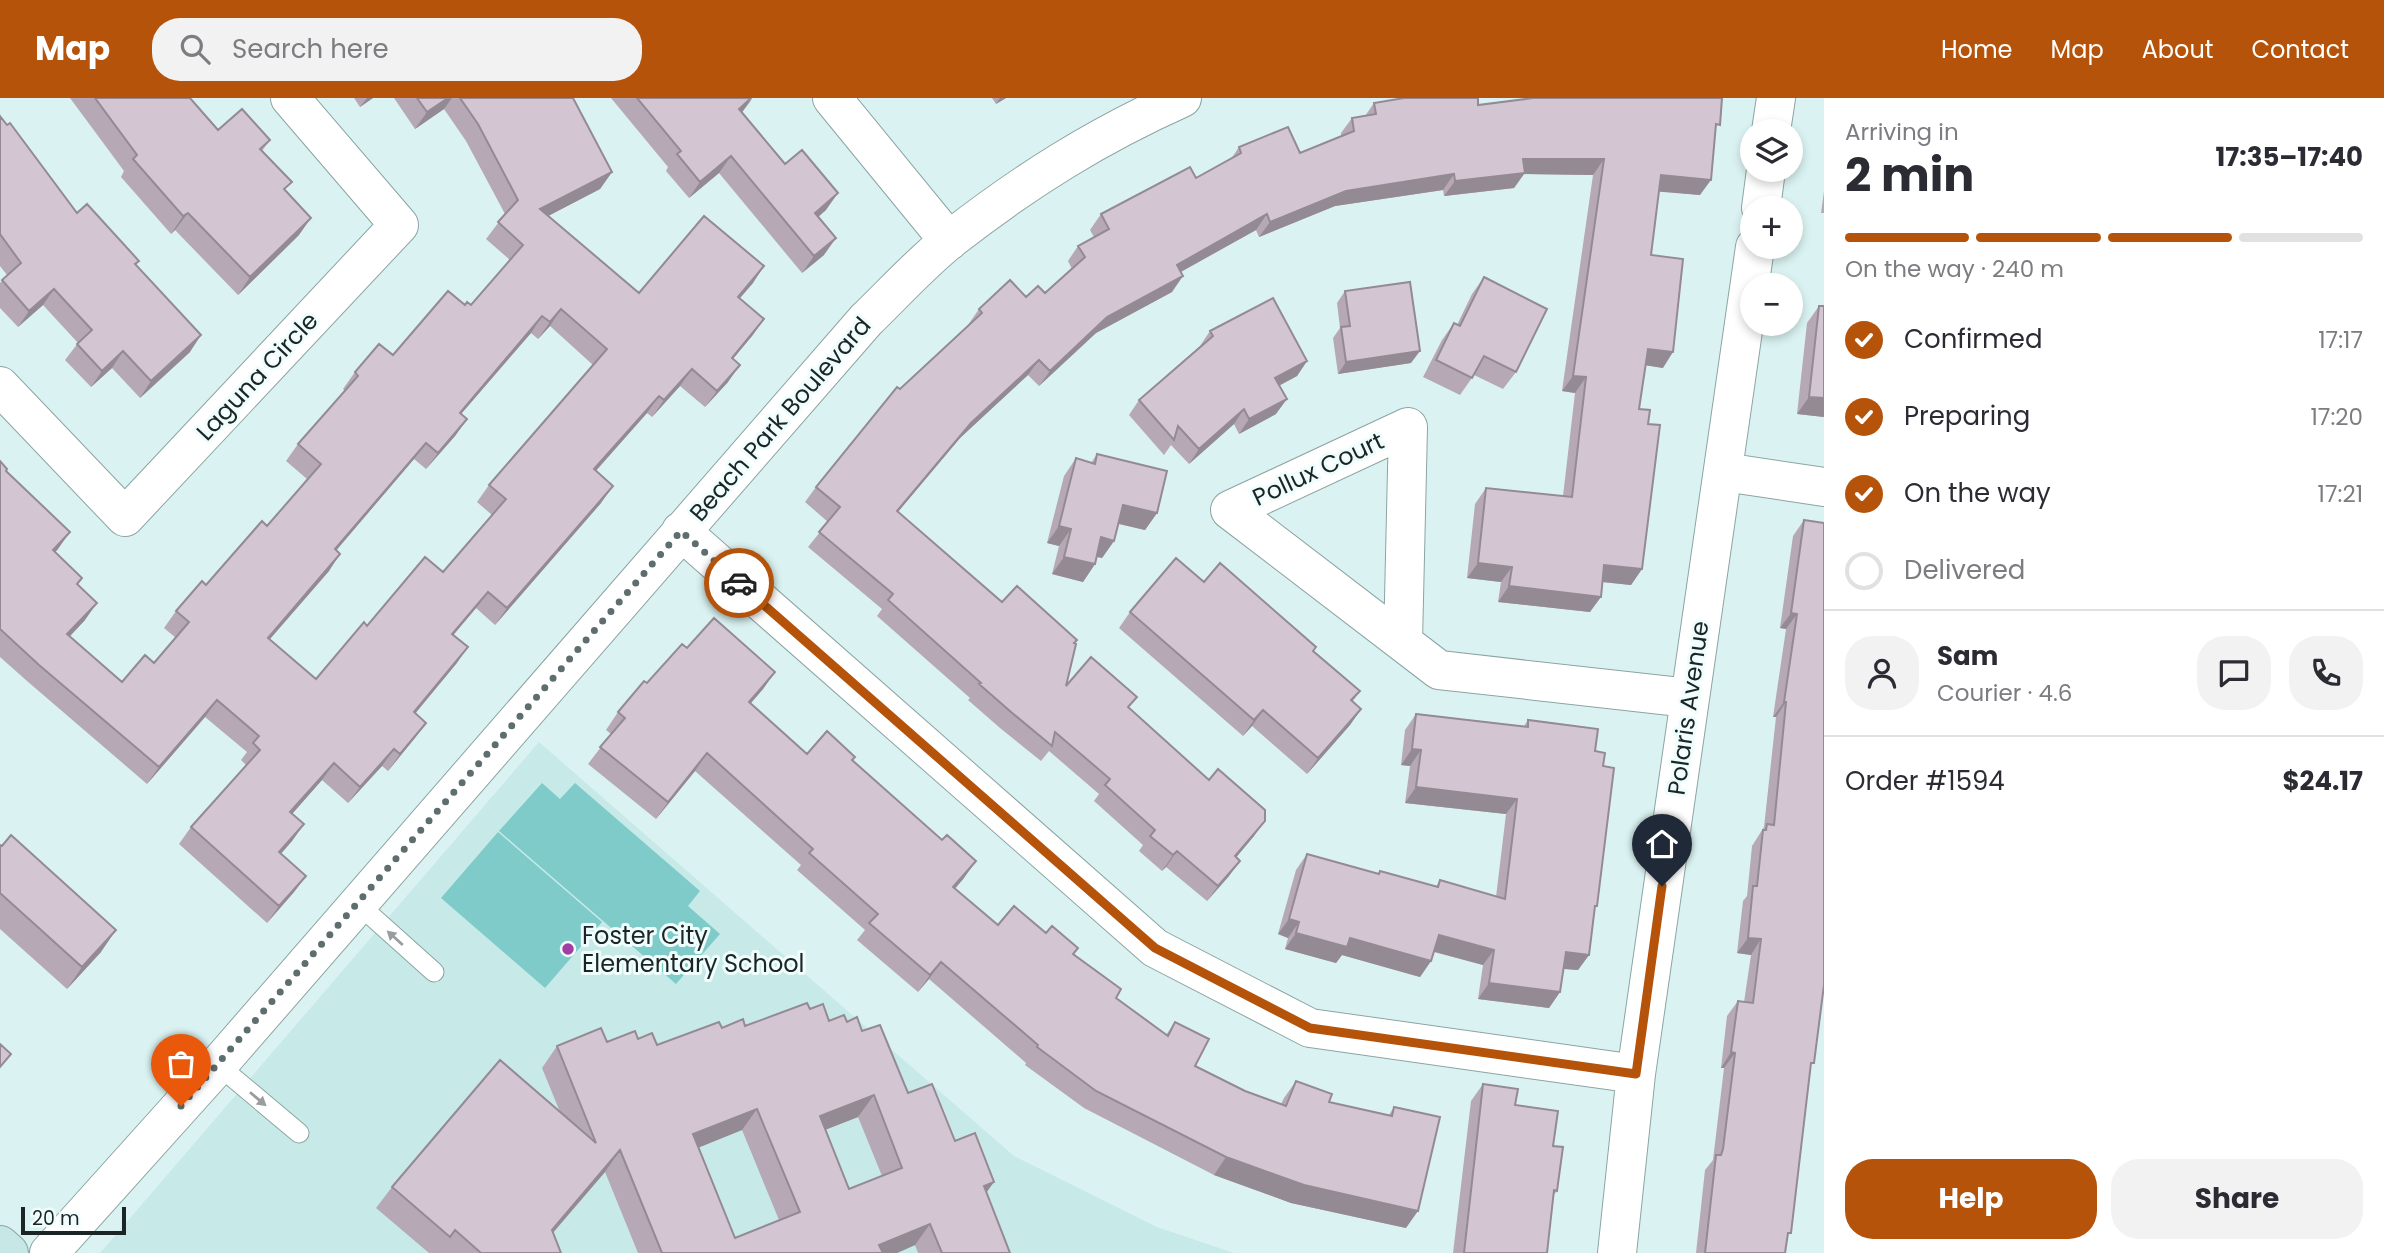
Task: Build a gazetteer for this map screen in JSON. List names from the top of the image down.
{
  "streets": {
    "street": [
      "Laguna Circle",
      "Beach Park Boulevard",
      "Pollux Court",
      "Polaris Avenue"
    ]
  },
  "crossings": [
    ["Pollux Court", "Polaris Avenue"]
  ],
  "places": ["Foster City Elementary School"],
  "scale_bar": "20 m",
  "page": {
    "header": "Map",
    "search": "Search here",
    "nav": [
      "Home",
      "Map",
      "About",
      "Contact"
    ],
    "heading": ["2 min", "Arriving in", "17:35–17:40"],
    "panel": [
      "Sam",
      "Courier · 4.6",
      "Order #1594",
      "$24.17"
    ],
    "map_buttons": ["+", "−"],
    "bar": "On the way · 240 m",
    "list": [
      ["Confirmed", "17:17"],
      ["Preparing", "17:20"],
      ["On the way", "17:21"],
      "Delivered"
    ],
    "buttons": ["Help", "Share"],
    "scale": "20 m"
  }
}
